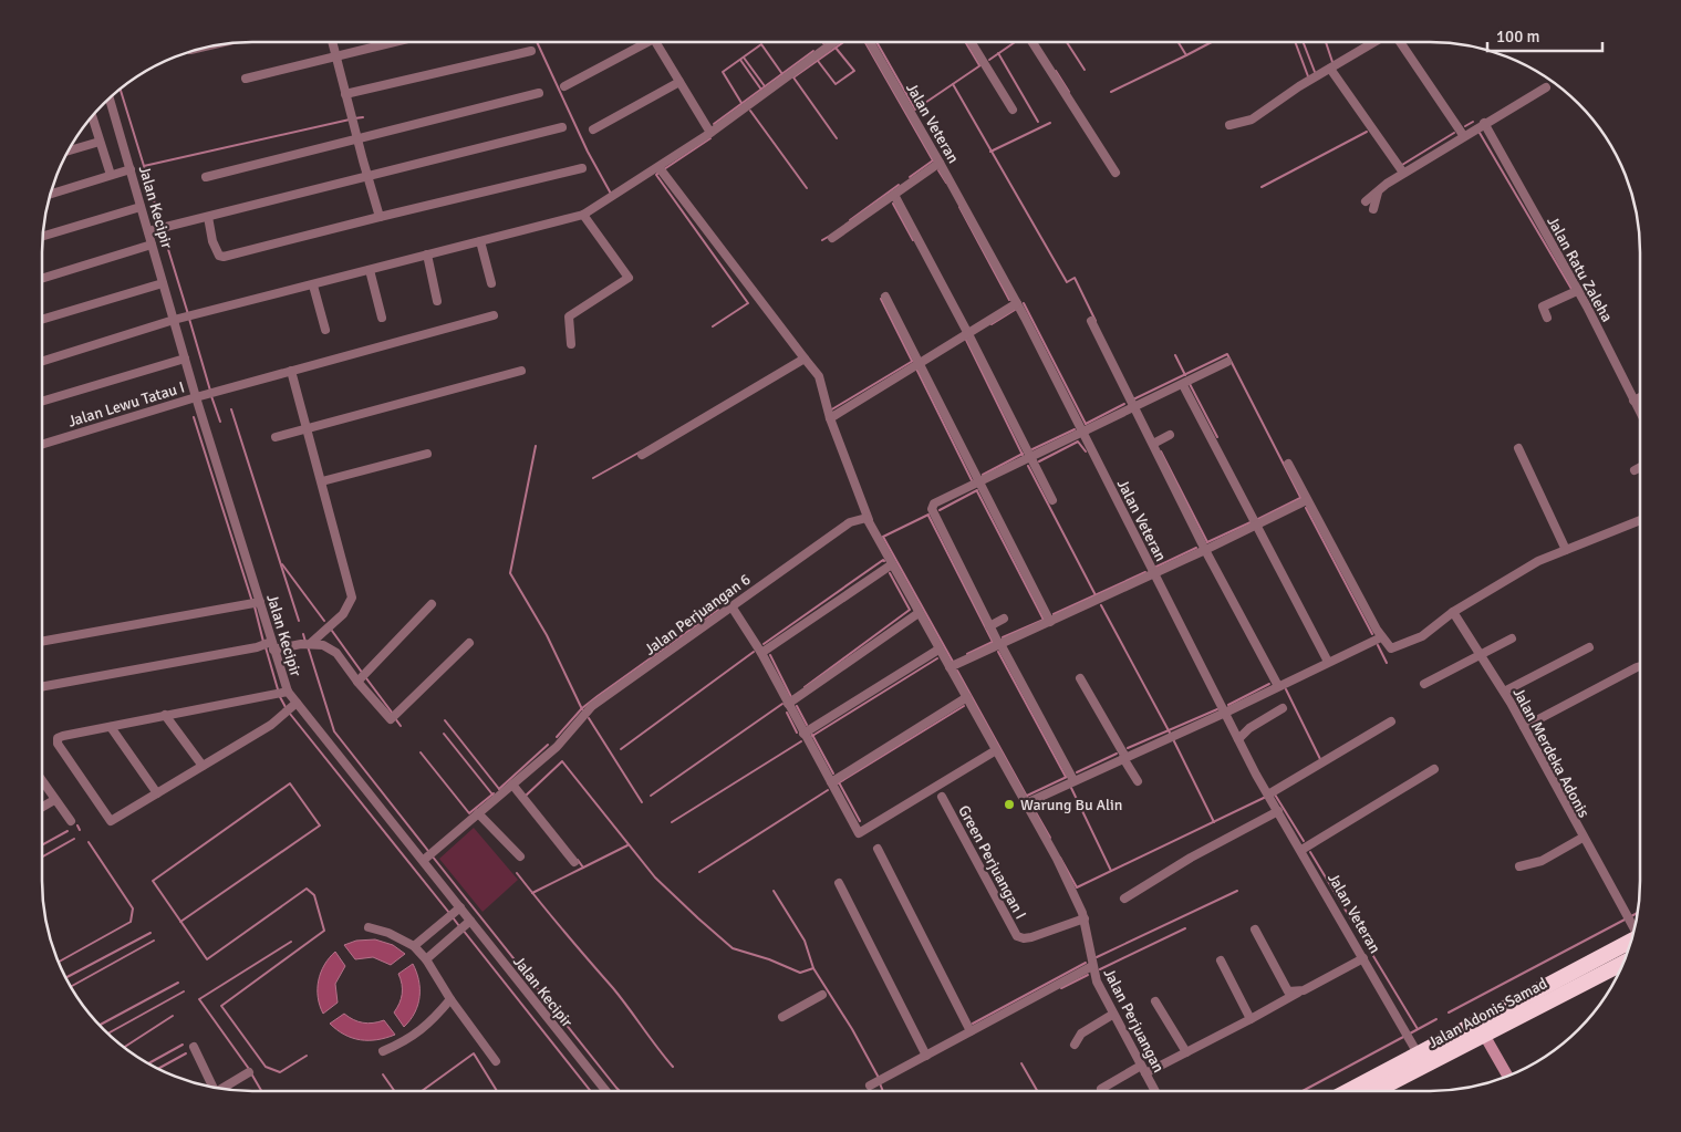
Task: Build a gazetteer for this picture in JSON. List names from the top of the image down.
{
  "streets": {
    "highway": ["Jalan Adonis Samad"],
    "street": [
      "Jalan Veteran",
      "Jalan Kecipir",
      "Jalan Ratu Zaleha",
      "Jalan Lewu Tatau I",
      "Jalan Perjuangan 6",
      "Jalan Merdeka Adonis",
      "Green Perjuangan I",
      "Jalan Perjuangan"
    ]
  },
  "crossings": [
    ["Jalan Kecipir", "Jalan Lewu Tatau I"],
    ["Jalan Kecipir", "Jalan Perjuangan 6"],
    ["Jalan Perjuangan 6", "Jalan Perjuangan"],
    ["Green Perjuangan I", "Jalan Perjuangan"]
  ],
  "places": ["Warung Bu Alin"],
  "scale_bar": "100 m"
}
